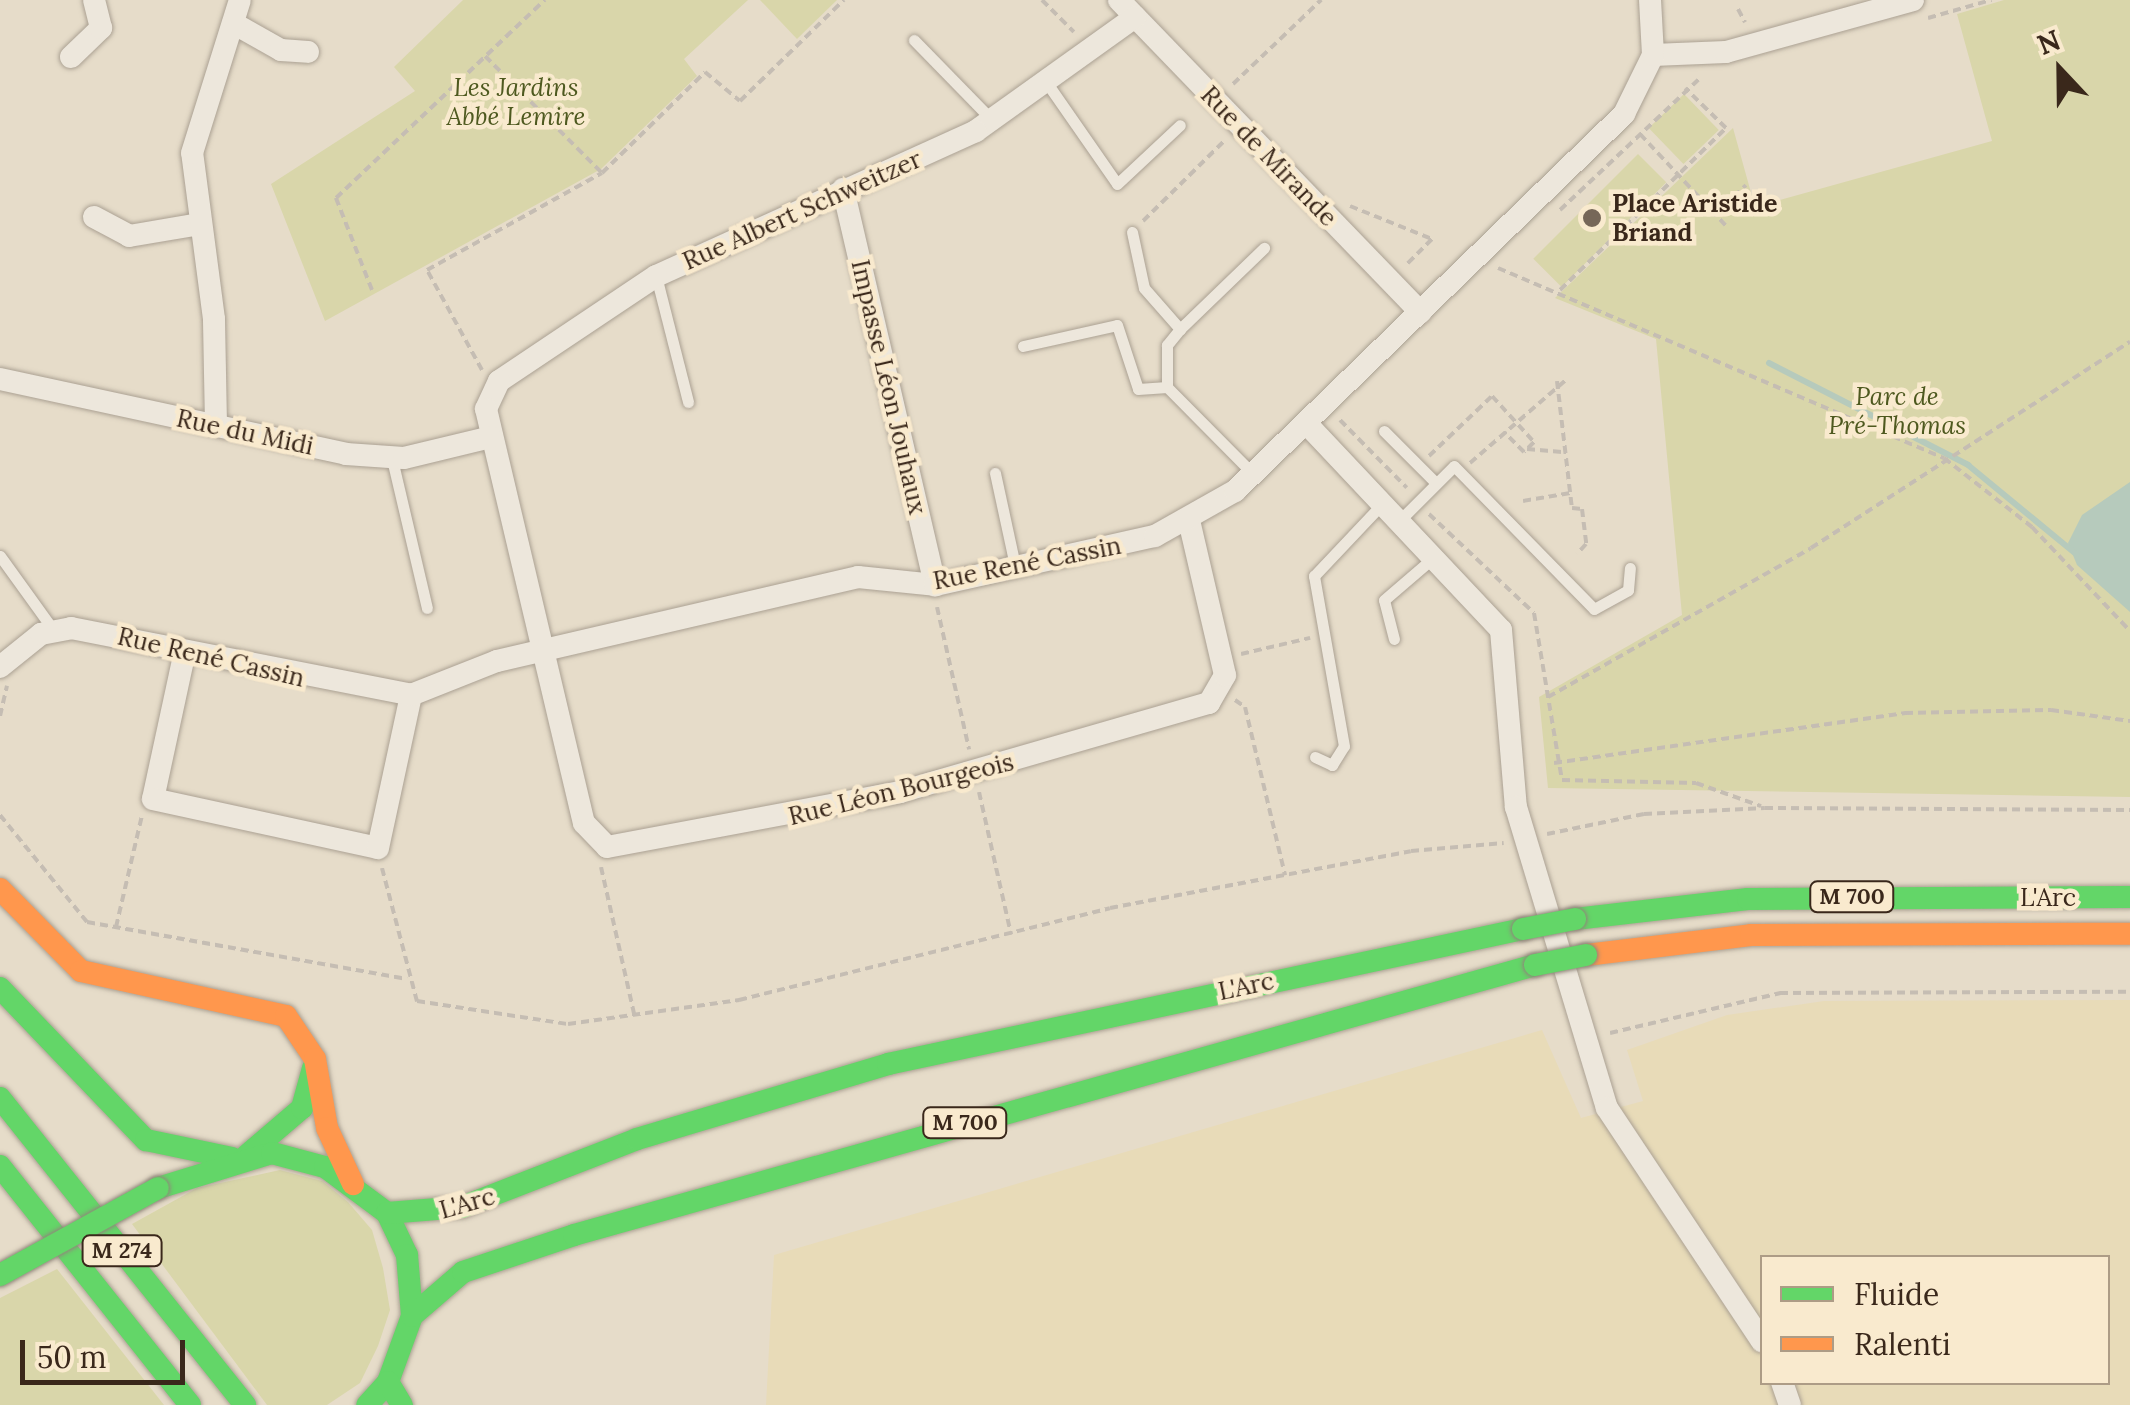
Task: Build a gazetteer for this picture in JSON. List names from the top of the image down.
{
  "streets": {
    "main road": ["M 700", "L'Arc", "M 274"],
    "street": [
      "Rue de Mirande",
      "Rue Albert Schweitzer",
      "Impasse Léon Jouhaux",
      "Rue du Midi",
      "Rue René Cassin",
      "Rue Léon Bourgeois"
    ]
  },
  "crossings": [
    ["Rue de Mirande", "Rue Albert Schweitzer"],
    ["Rue de Mirande", "Rue René Cassin"],
    ["Rue Albert Schweitzer", "Impasse Léon Jouhaux"],
    ["Impasse Léon Jouhaux", "Rue René Cassin"]
  ],
  "parks": ["Les Jardins Abbé Lemire", "Parc de Pré-Thomas"],
  "places": ["Place Aristide Briand"],
  "legend": ["Fluide", "Ralenti"],
  "scale_bar": "50 m",
  "north": "top"
}
